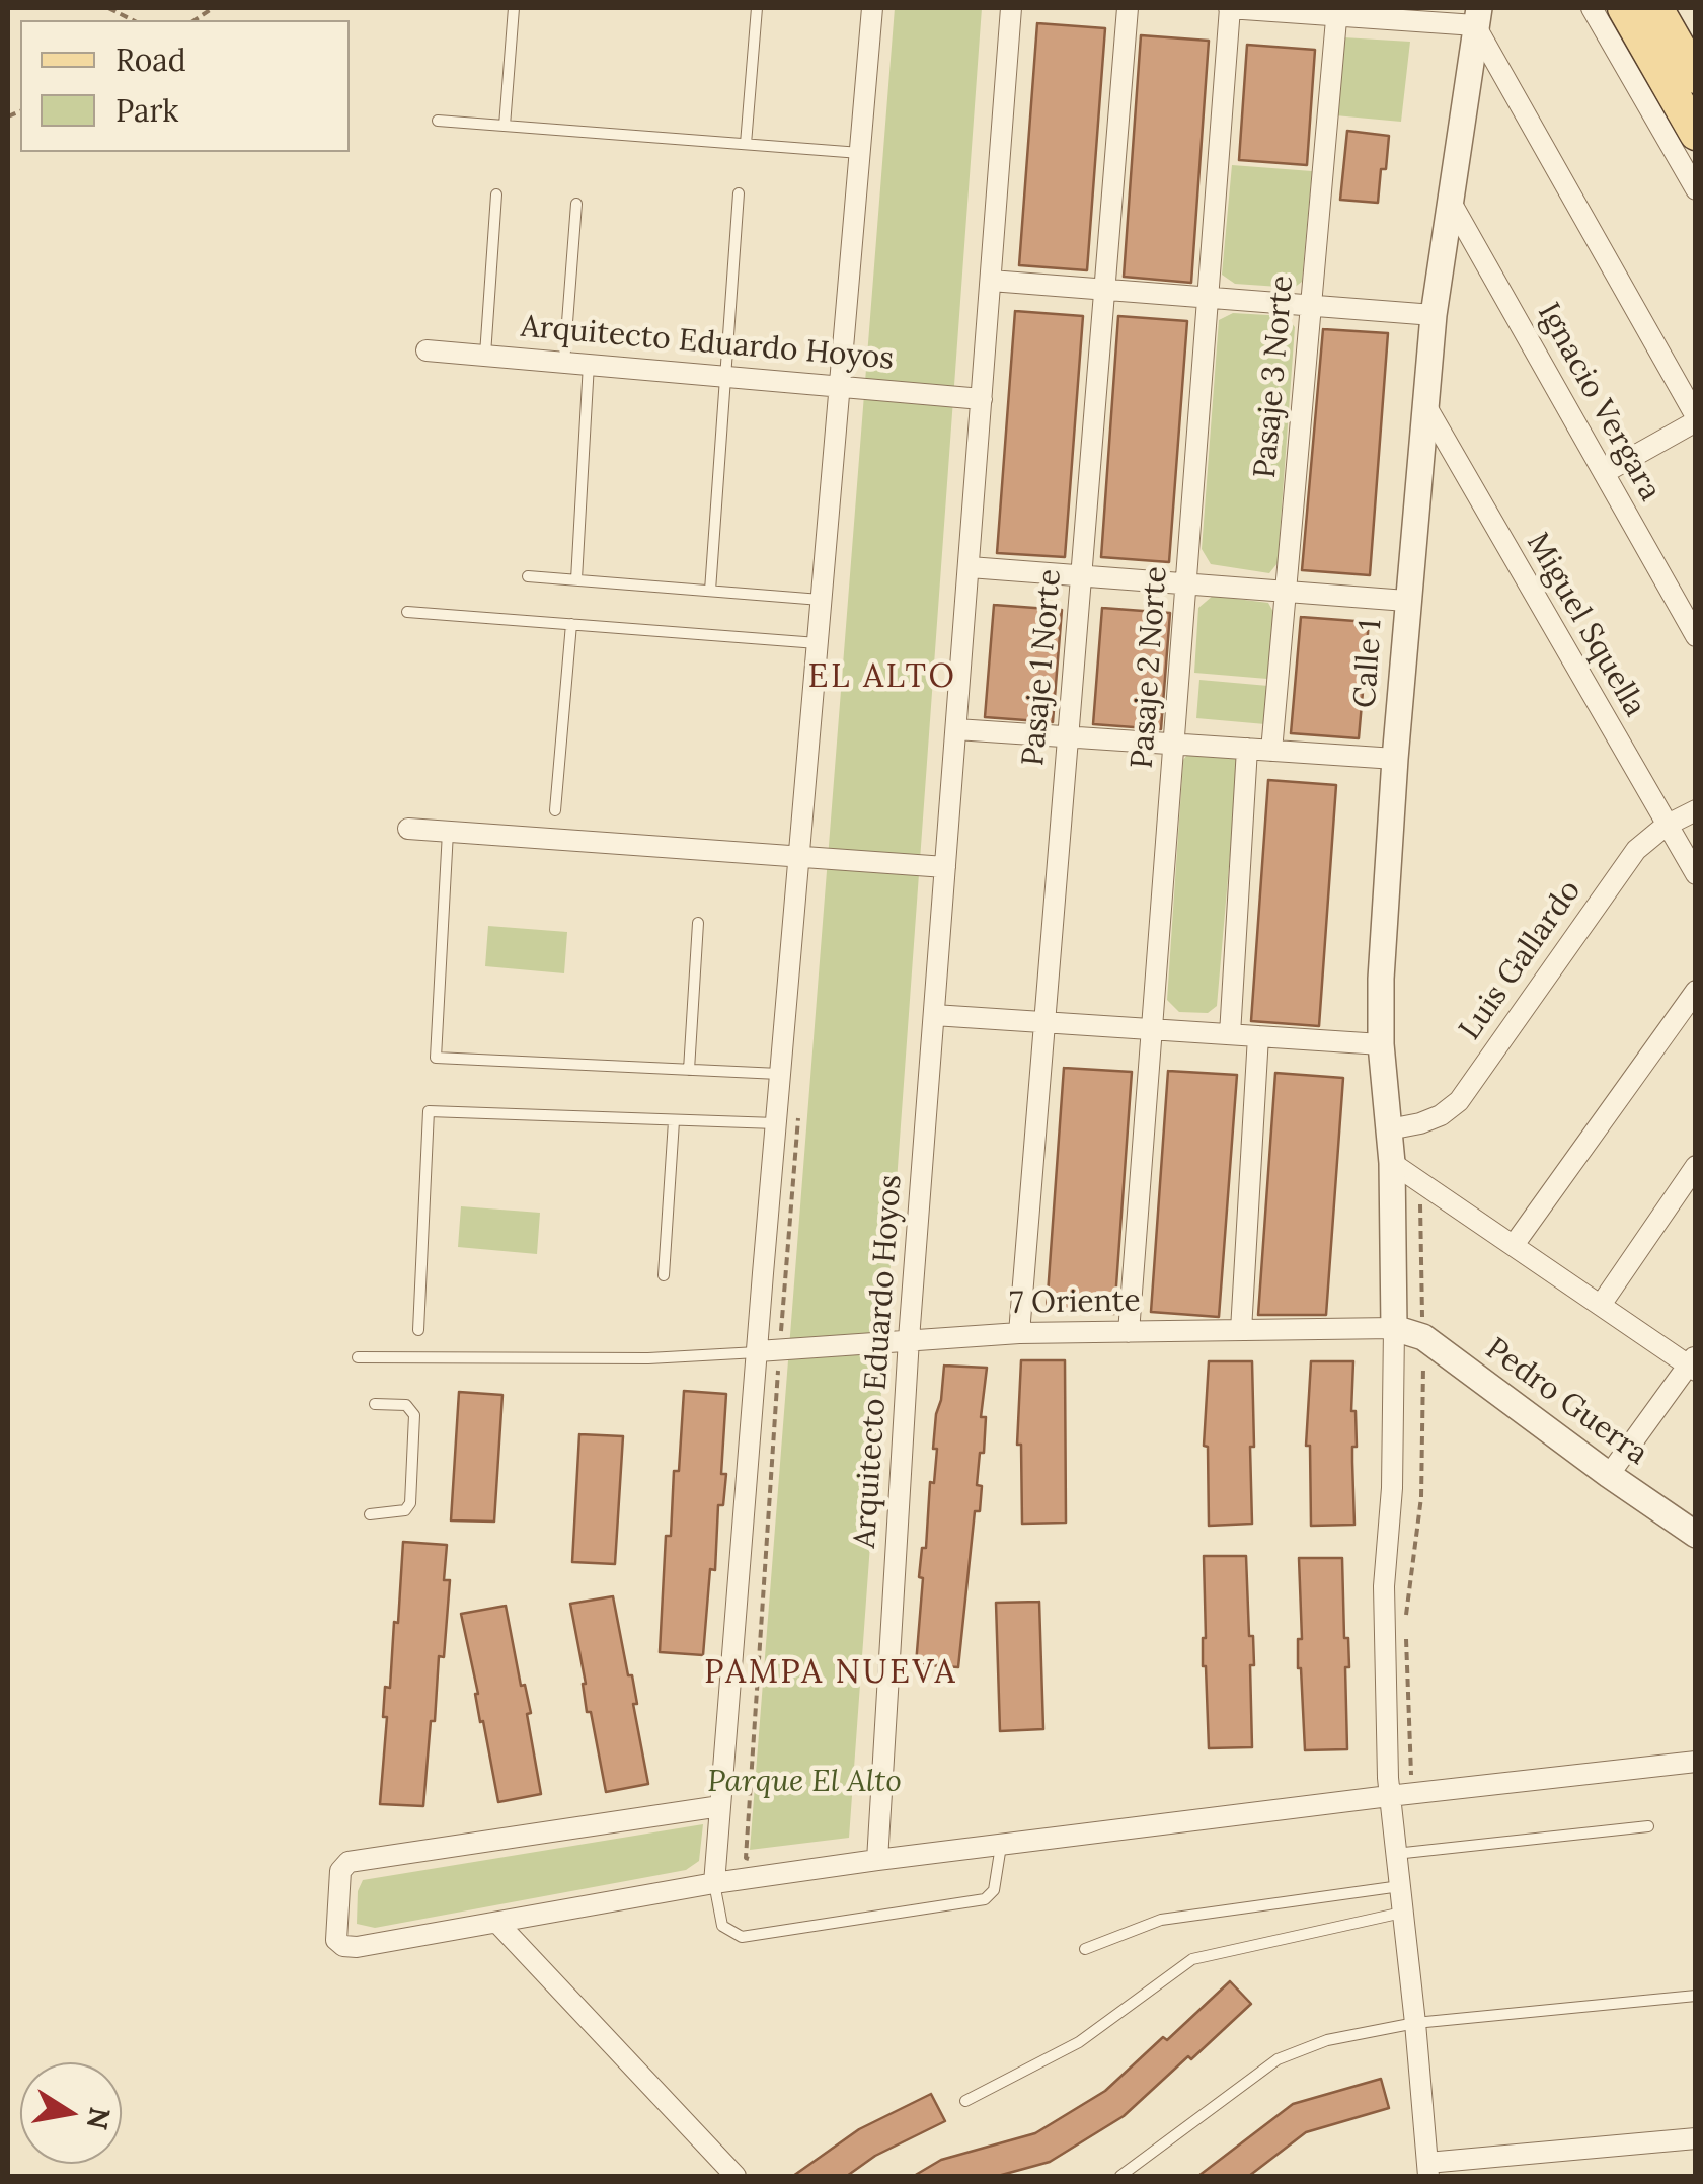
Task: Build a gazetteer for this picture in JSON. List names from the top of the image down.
{
  "streets": {
    "street": [
      "Arquitecto Eduardo Hoyos",
      "Pasaje 3 Norte",
      "Ignacio Vergara",
      "Miguel Squella",
      "Calle 1",
      "Pasaje 1 Norte",
      "Pasaje 2 Norte",
      "Luis Gallardo",
      "7 Oriente",
      "Pedro Guerra"
    ]
  },
  "crossings": [
    ["Arquitecto Eduardo Hoyos", "7 Oriente"],
    ["Ignacio Vergara", "Calle 1"],
    ["Miguel Squella", "Calle 1"],
    ["Miguel Squella", "Luis Gallardo"],
    ["Calle 1", "Luis Gallardo"],
    ["Calle 1", "7 Oriente"],
    ["Calle 1", "Pedro Guerra"],
    ["Pasaje 1 Norte", "7 Oriente"],
    ["Pasaje 2 Norte", "7 Oriente"],
    ["7 Oriente", "Pedro Guerra"]
  ],
  "districts": ["EL ALTO", "PAMPA NUEVA"],
  "parks": ["Parque El Alto"],
  "legend": ["Road", "Park"],
  "north": "right"
}
